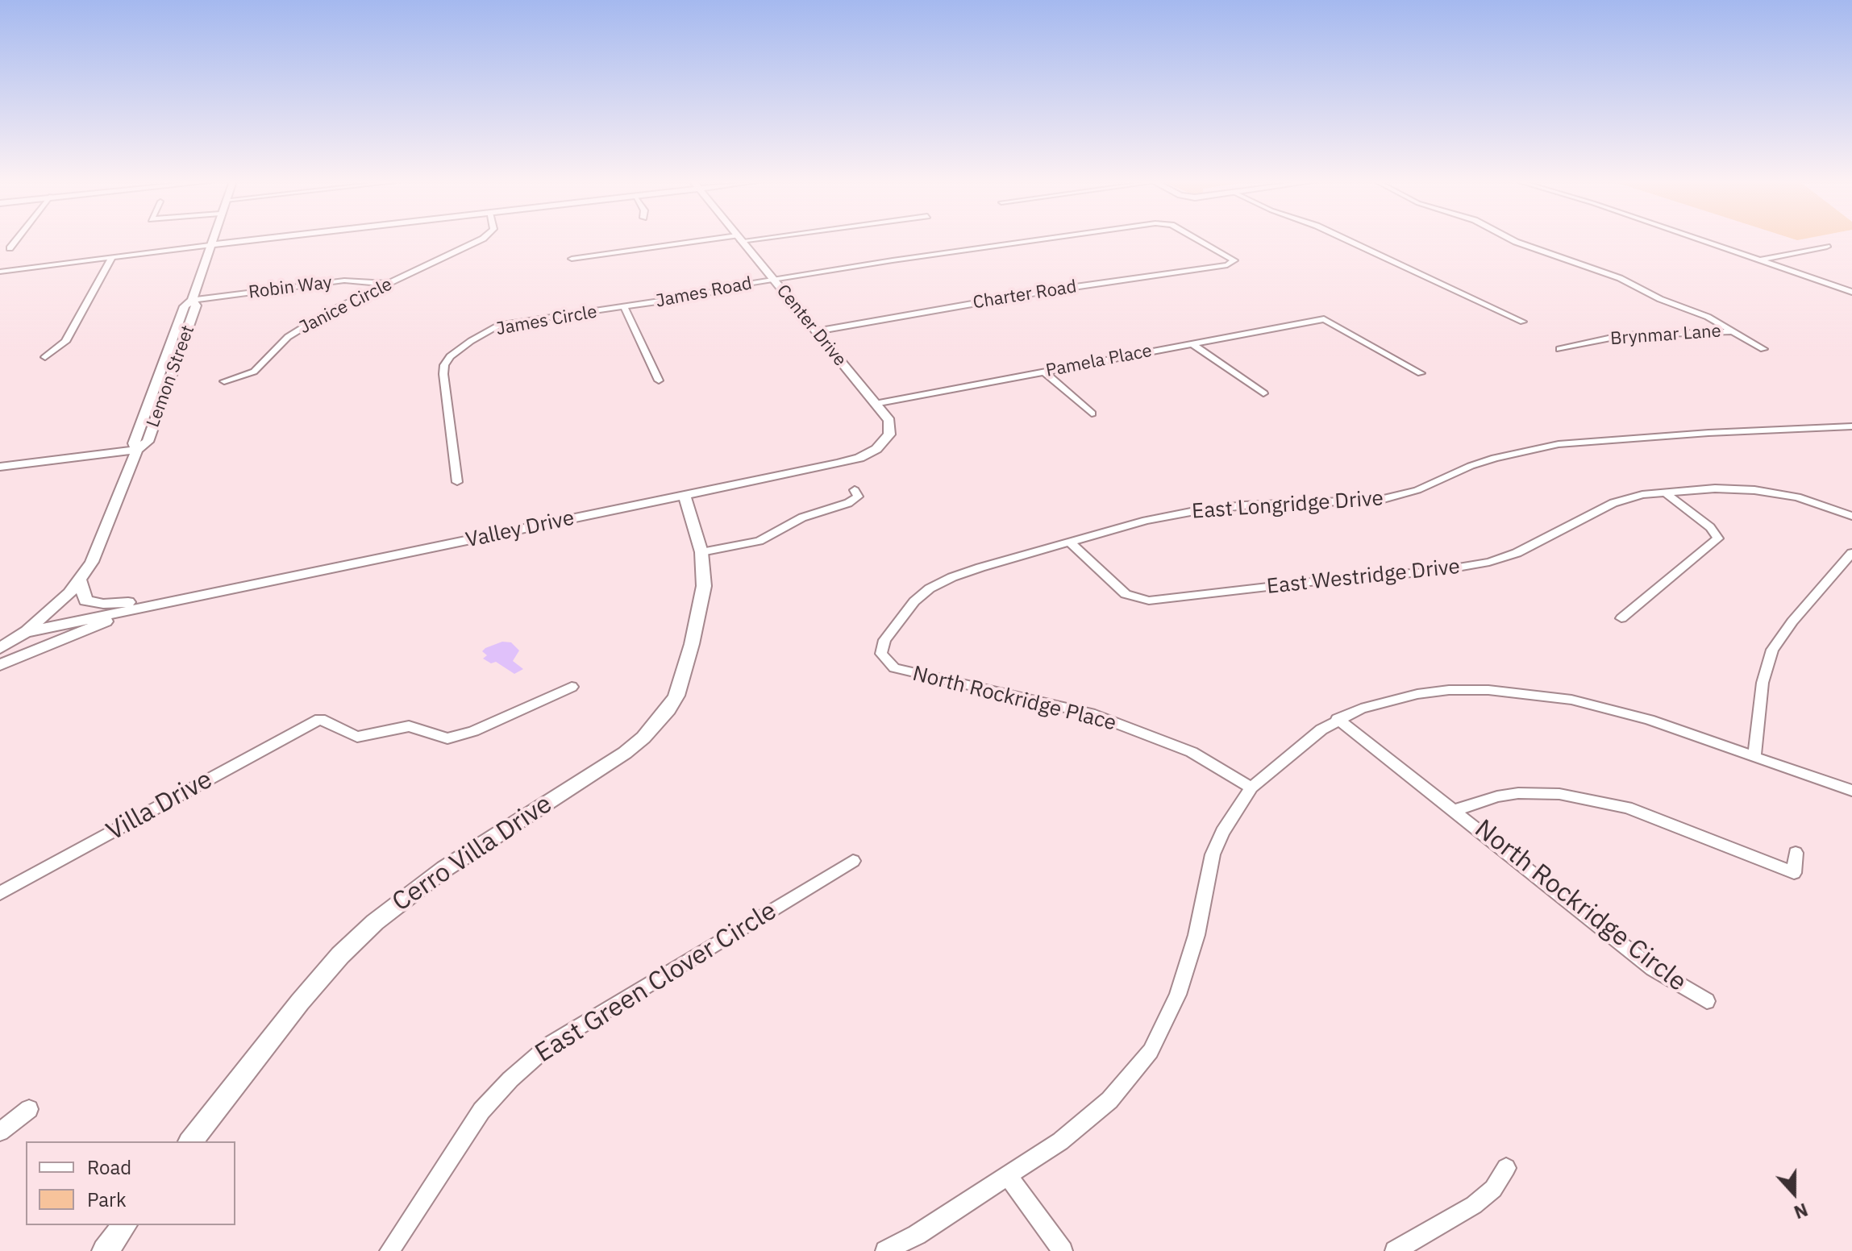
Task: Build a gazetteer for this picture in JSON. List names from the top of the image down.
{
  "streets": {
    "street": [
      "Robin Way",
      "James Road",
      "Charter Road",
      "Janice Circle",
      "James Circle",
      "Center Drive",
      "Brynmar Lane",
      "Pamela Place",
      "Lemon Street",
      "East Longridge Drive",
      "Valley Drive",
      "East Westridge Drive",
      "North Rockridge Place",
      "Villa Drive",
      "Cerro Villa Drive",
      "North Rockridge Circle",
      "East Green Clover Circle"
    ]
  },
  "crossings": [
    ["Robin Way", "Janice Circle"],
    ["Robin Way", "Lemon Street"],
    ["James Road", "James Circle"],
    ["James Road", "Center Drive"],
    ["Charter Road", "Center Drive"],
    ["Center Drive", "Pamela Place"],
    ["Center Drive", "Valley Drive"],
    ["Lemon Street", "Valley Drive"],
    ["East Longridge Drive", "East Westridge Drive"],
    ["East Longridge Drive", "North Rockridge Place"],
    ["Valley Drive", "Cerro Villa Drive"]
  ],
  "legend": ["Road", "Park"],
  "north": "bottom"
}
